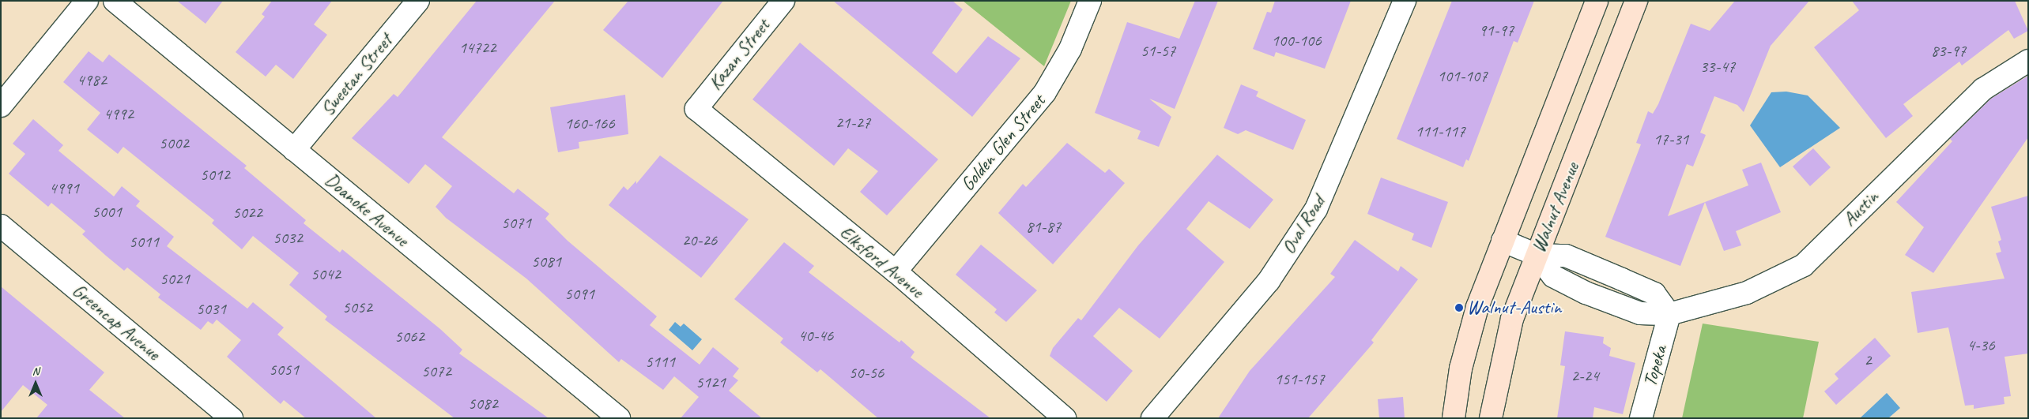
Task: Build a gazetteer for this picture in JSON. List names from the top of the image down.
{
  "streets": {
    "main road": ["Walnut Avenue"],
    "street": [
      "Kazan Street",
      "Sweetan Street",
      "Golden Glen Street",
      "Austin",
      "Doanoke Avenue",
      "Oval Road",
      "Elksford Avenue",
      "Greencap Avenue",
      "Topeka"
    ]
  },
  "crossings": [
    ["Kazan Street", "Elksford Avenue"],
    ["Sweetan Street", "Doanoke Avenue"],
    ["Golden Glen Street", "Elksford Avenue"],
    ["Austin", "Topeka"]
  ],
  "places": ["Walnut-Austin"],
  "house_numbers": [
    "91-97",
    "100-106",
    "14722",
    "51-57",
    "83-97",
    "33-47",
    "101-107",
    "4982",
    "4992",
    "21-27",
    "160-166",
    "111-117",
    "17-31",
    "5002",
    "5012",
    "4991",
    "5001",
    "5022",
    "5071",
    "81-87",
    "5032",
    "20-26",
    "5011",
    "5081",
    "5042",
    "5021",
    "5091",
    "5052",
    "5031",
    "40-46",
    "5062",
    "4-36",
    "2",
    "5111",
    "5051",
    "5072",
    "50-56",
    "2-24",
    "151-157",
    "5121",
    "5082"
  ],
  "north": "top"
}
